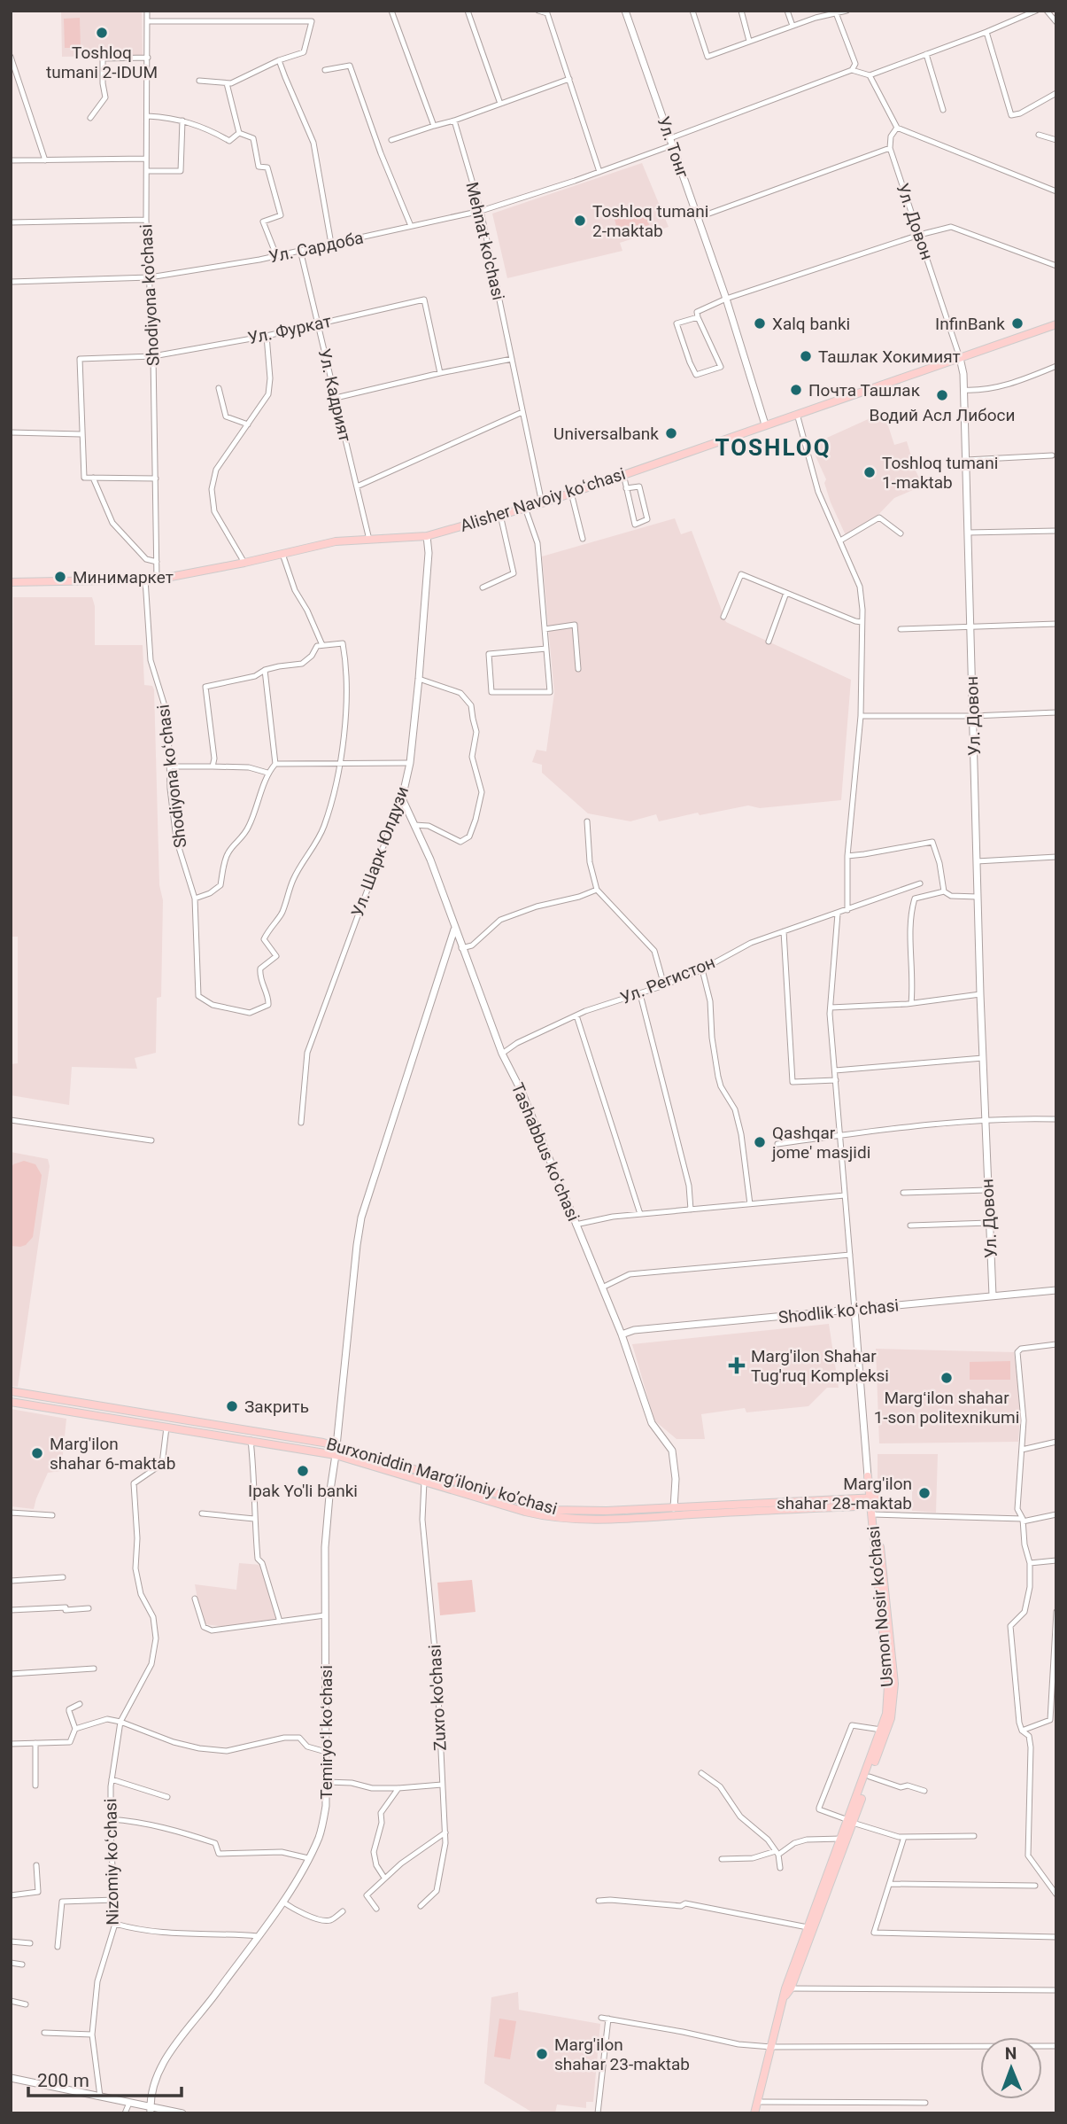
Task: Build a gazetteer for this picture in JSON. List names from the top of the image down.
{
  "streets": {
    "main road": ["Alisher Navoiy koʻchasi", "Burxoniddin Marg’iloniy ko’chasi", "Usmon Nosir ko‘chasi"],
    "street": [
      "Ул. Тонг",
      "Ул. Довон",
      "Mehnat ko'chasi",
      "Ул. Сардоба",
      "Shodiyona ko'chasi",
      "Ул. Фуркат",
      "Ул. Кадрият",
      "Shodiyona koʻchasi",
      "Ул. Шарк Юлдузи",
      "Ул. Регистон",
      "Tashabbus koʻchasi",
      "Shodlik koʻchasi",
      "Zuxro ko'chasi",
      "Temiryoʻl koʻchasi",
      "Nizomiy koʻchasi"
    ]
  },
  "crossings": [
    ["Ул. Тонг", "Ул. Сардоба"],
    ["Ул. Тонг", "Alisher Navoiy koʻchasi"],
    ["Ул. Довон", "Alisher Navoiy koʻchasi"],
    ["Ул. Довон", "Shodlik koʻchasi"],
    ["Mehnat ko'chasi", "Ул. Сардоба"],
    ["Mehnat ko'chasi", "Alisher Navoiy koʻchasi"],
    ["Ул. Сардоба", "Shodiyona ko'chasi"],
    ["Ул. Сардоба", "Ул. Кадрият"],
    ["Shodiyona ko'chasi", "Ул. Фуркат"],
    ["Shodiyona ko'chasi", "Alisher Navoiy koʻchasi"],
    ["Ул. Фуркат", "Ул. Кадрият"],
    ["Ул. Кадрият", "Alisher Navoiy koʻchasi"],
    ["Alisher Navoiy koʻchasi", "Shodiyona koʻchasi"],
    ["Alisher Navoiy koʻchasi", "Ул. Шарк Юлдузи"],
    ["Ул. Шарк Юлдузи", "Tashabbus koʻchasi"],
    ["Ул. Регистон", "Tashabbus koʻchasi"],
    ["Tashabbus koʻchasi", "Shodlik koʻchasi"],
    ["Tashabbus koʻchasi", "Burxoniddin Marg’iloniy ko’chasi"],
    ["Tashabbus koʻchasi", "Temiryoʻl koʻchasi"],
    ["Shodlik koʻchasi", "Usmon Nosir ko‘chasi"],
    ["Burxoniddin Marg’iloniy ko’chasi", "Usmon Nosir ko‘chasi"],
    ["Burxoniddin Marg’iloniy ko’chasi", "Zuxro ko'chasi"],
    ["Burxoniddin Marg’iloniy ko’chasi", "Temiryoʻl koʻchasi"],
    ["Burxoniddin Marg’iloniy ko’chasi", "Nizomiy koʻchasi"]
  ],
  "districts": ["TOSHLOQ"],
  "places": {
    "other": [
      "Toshloq tumani 2-IDUM",
      "Toshloq tumani 2-maktab",
      "Xalq banki",
      "InfinBank",
      "Ташлак Хокимият",
      "Почта Ташлак",
      "Водий Асл Либоси",
      "Universalbank",
      "Toshloq tumani 1-maktab",
      "Минимаркет",
      "Qashqar jome' masjidi",
      "Margʻilon shahar 1-son politexnikumi",
      "Закрить",
      "Marg'ilon shahar 6-maktab",
      "Ipak Yo'li banki",
      "Marg'ilon shahar 28-maktab",
      "Marg'ilon shahar 23-maktab"
    ],
    "health": ["Marg'ilon Shahar Tug'ruq Kompleksi"]
  },
  "scale_bar": "200 m",
  "north": "top"
}
